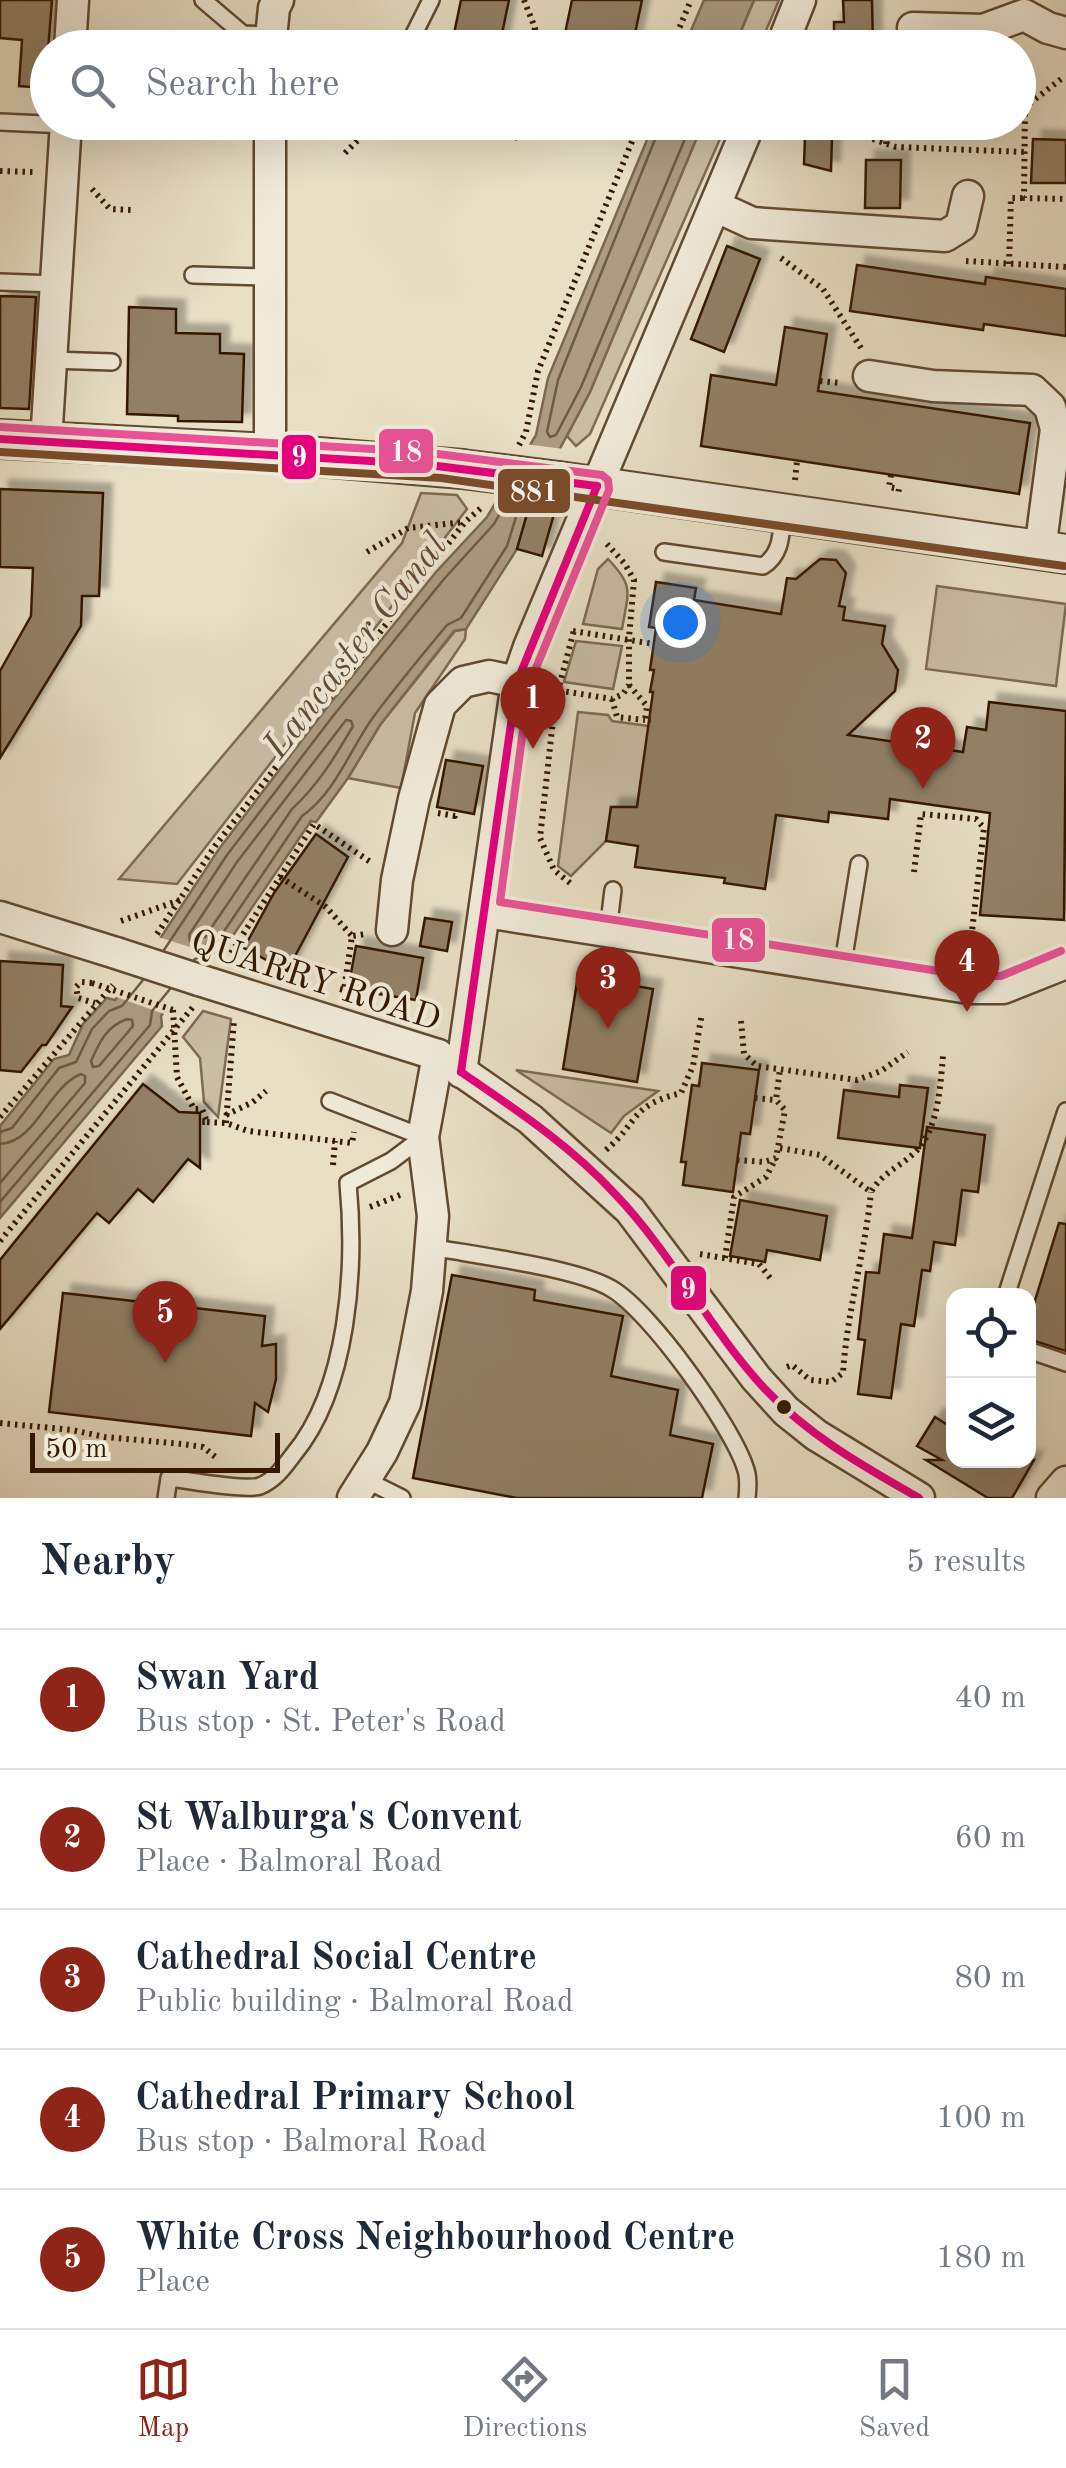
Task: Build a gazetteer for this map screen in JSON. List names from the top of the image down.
{
  "streets": {
    "street": ["QUARRY ROAD"]
  },
  "water": ["Lancaster Canal"],
  "lines": ["transit line 18", "transit line 9", "transit line 881"],
  "scale_bar": "50 m",
  "page": {
    "search": "Search here",
    "pins": [
      "1",
      "2",
      "4",
      "3",
      "5"
    ],
    "scale": "50 m",
    "heading": ["Nearby", "5 results"],
    "list": [
      {
        "mark": "1",
        "name": "Swan Yard",
        "note": "Bus stop · St. Peter's Road",
        "value": "40 m"
      },
      {
        "mark": "2",
        "name": "St Walburga's Convent",
        "note": "Place · Balmoral Road",
        "value": "60 m"
      },
      {
        "mark": "3",
        "name": "Cathedral Social Centre",
        "note": "Public building · Balmoral Road",
        "value": "80 m"
      },
      {
        "mark": "4",
        "name": "Cathedral Primary School",
        "note": "Bus stop · Balmoral Road",
        "value": "100 m"
      },
      {
        "mark": "5",
        "name": "White Cross Neighbourhood Centre",
        "note": "Place",
        "value": "180 m"
      }
    ],
    "nav": ["Map", "Directions", "Saved"]
  }
}
